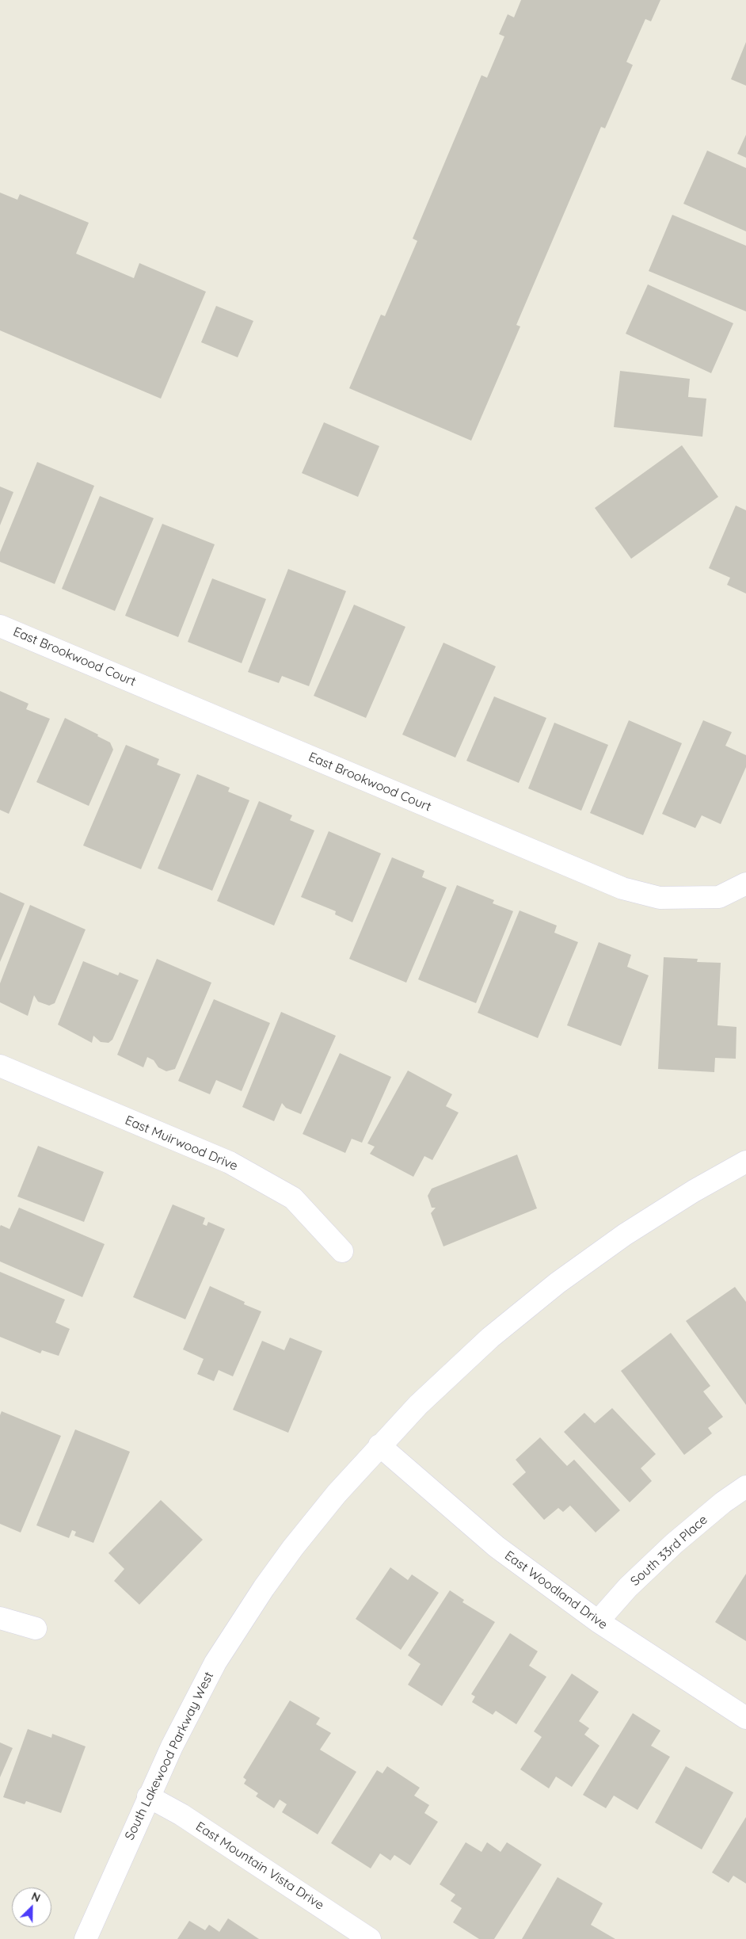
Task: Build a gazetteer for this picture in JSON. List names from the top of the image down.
{
  "streets": {
    "street": [
      "East Brookwood Court",
      "East Muirwood Drive",
      "South 33rd Place",
      "East Woodland Drive",
      "South Lakewood Parkway West",
      "East Mountain Vista Drive"
    ]
  },
  "crossings": [
    ["South 33rd Place", "East Woodland Drive"],
    ["East Woodland Drive", "South Lakewood Parkway West"],
    ["South Lakewood Parkway West", "East Mountain Vista Drive"]
  ],
  "north": "top right"
}
